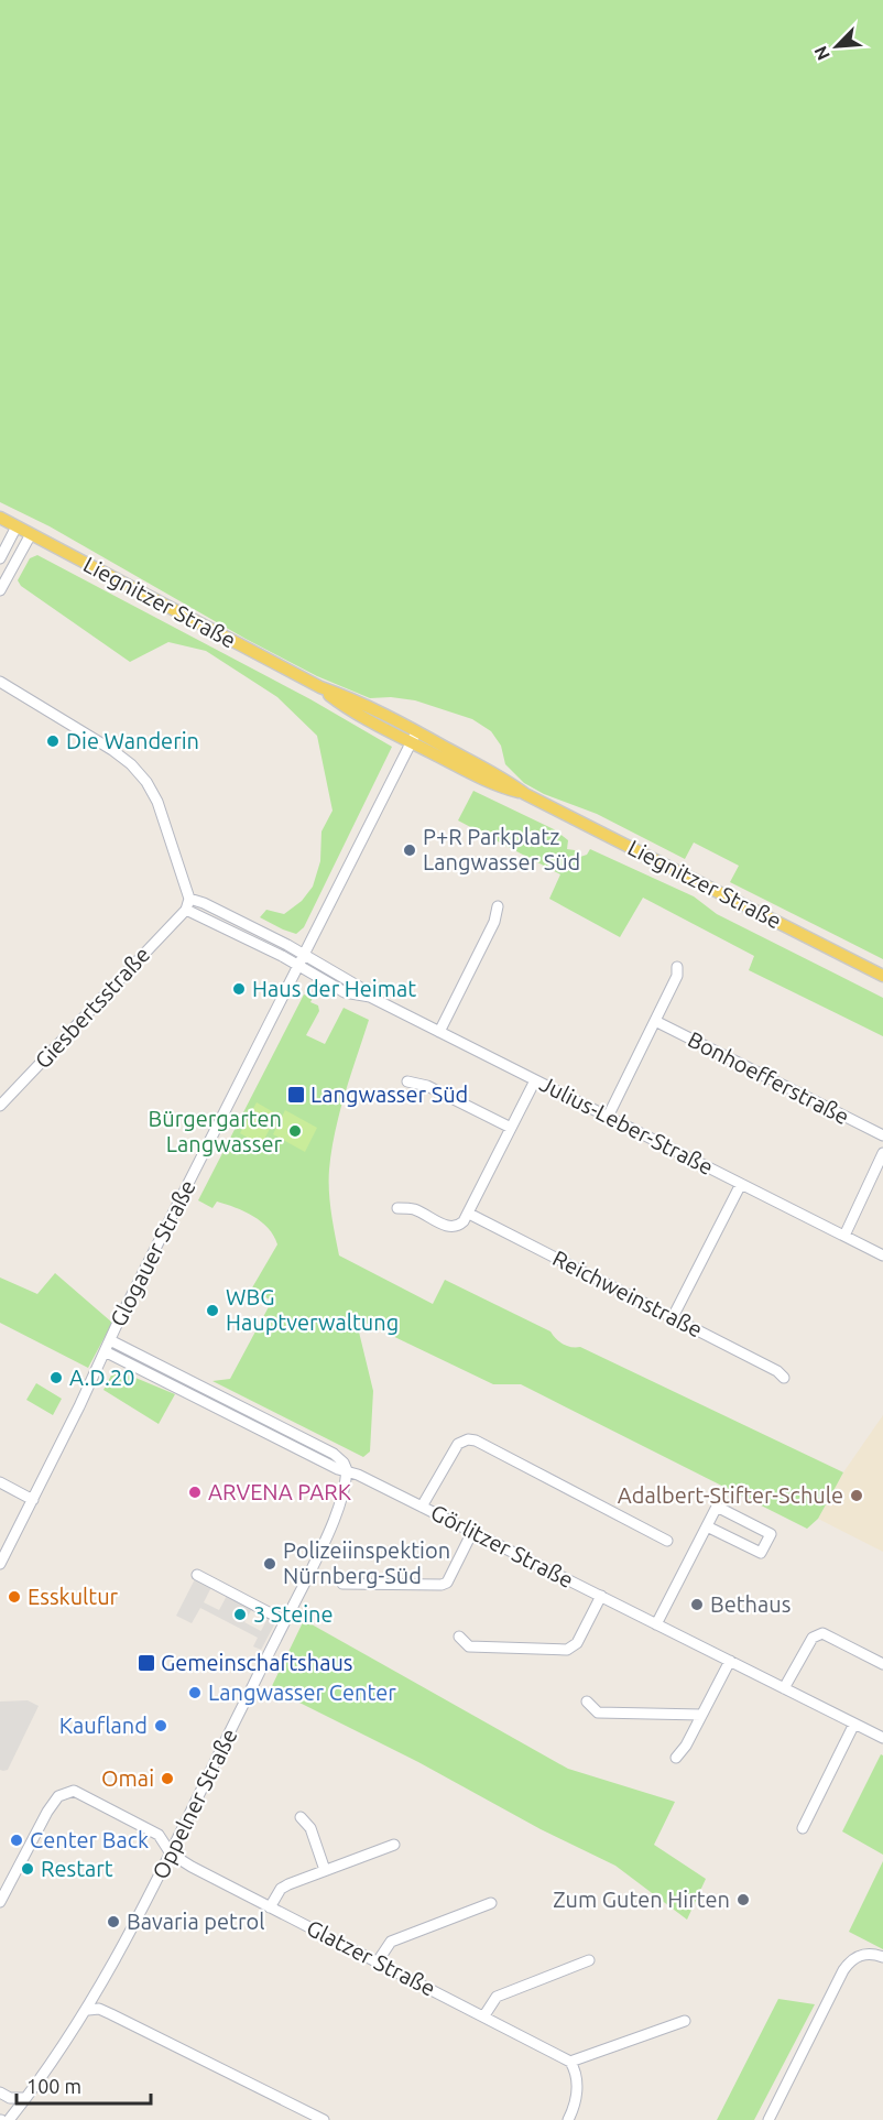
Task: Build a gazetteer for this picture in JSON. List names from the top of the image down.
{
  "streets": {
    "main road": ["Liegnitzer Straße"],
    "street": [
      "Giesbertsstraße",
      "Bonhoefferstraße",
      "Julius-Leber-Straße",
      "Glogauer Straße",
      "Reichweinstraße",
      "Görlitzer Straße",
      "Oppelner Straße",
      "Glatzer Straße"
    ]
  },
  "crossings": [
    ["Liegnitzer Straße", "Glogauer Straße"],
    ["Giesbertsstraße", "Julius-Leber-Straße"],
    ["Julius-Leber-Straße", "Glogauer Straße"],
    ["Glogauer Straße", "Görlitzer Straße"],
    ["Görlitzer Straße", "Oppelner Straße"],
    ["Oppelner Straße", "Glatzer Straße"]
  ],
  "places": {
    "other": [
      "Die Wanderin",
      "P+R Parkplatz Langwasser Süd",
      "Haus der Heimat",
      "Bürgergarten Langwasser",
      "WBG Hauptverwaltung",
      "A.D.20",
      "ARVENA PARK",
      "Adalbert-Stifter-Schule",
      "Polizeiinspektion Nürnberg-Süd",
      "Esskultur",
      "Bethaus",
      "3 Steine",
      "Langwasser Center",
      "Kaufland",
      "Omai",
      "Center Back",
      "Restart",
      "Zum Guten Hirten",
      "Bavaria petrol"
    ],
    "transit": ["Langwasser Süd", "Gemeinschaftshaus"]
  },
  "scale_bar": "100 m",
  "north": "bottom left"
}
